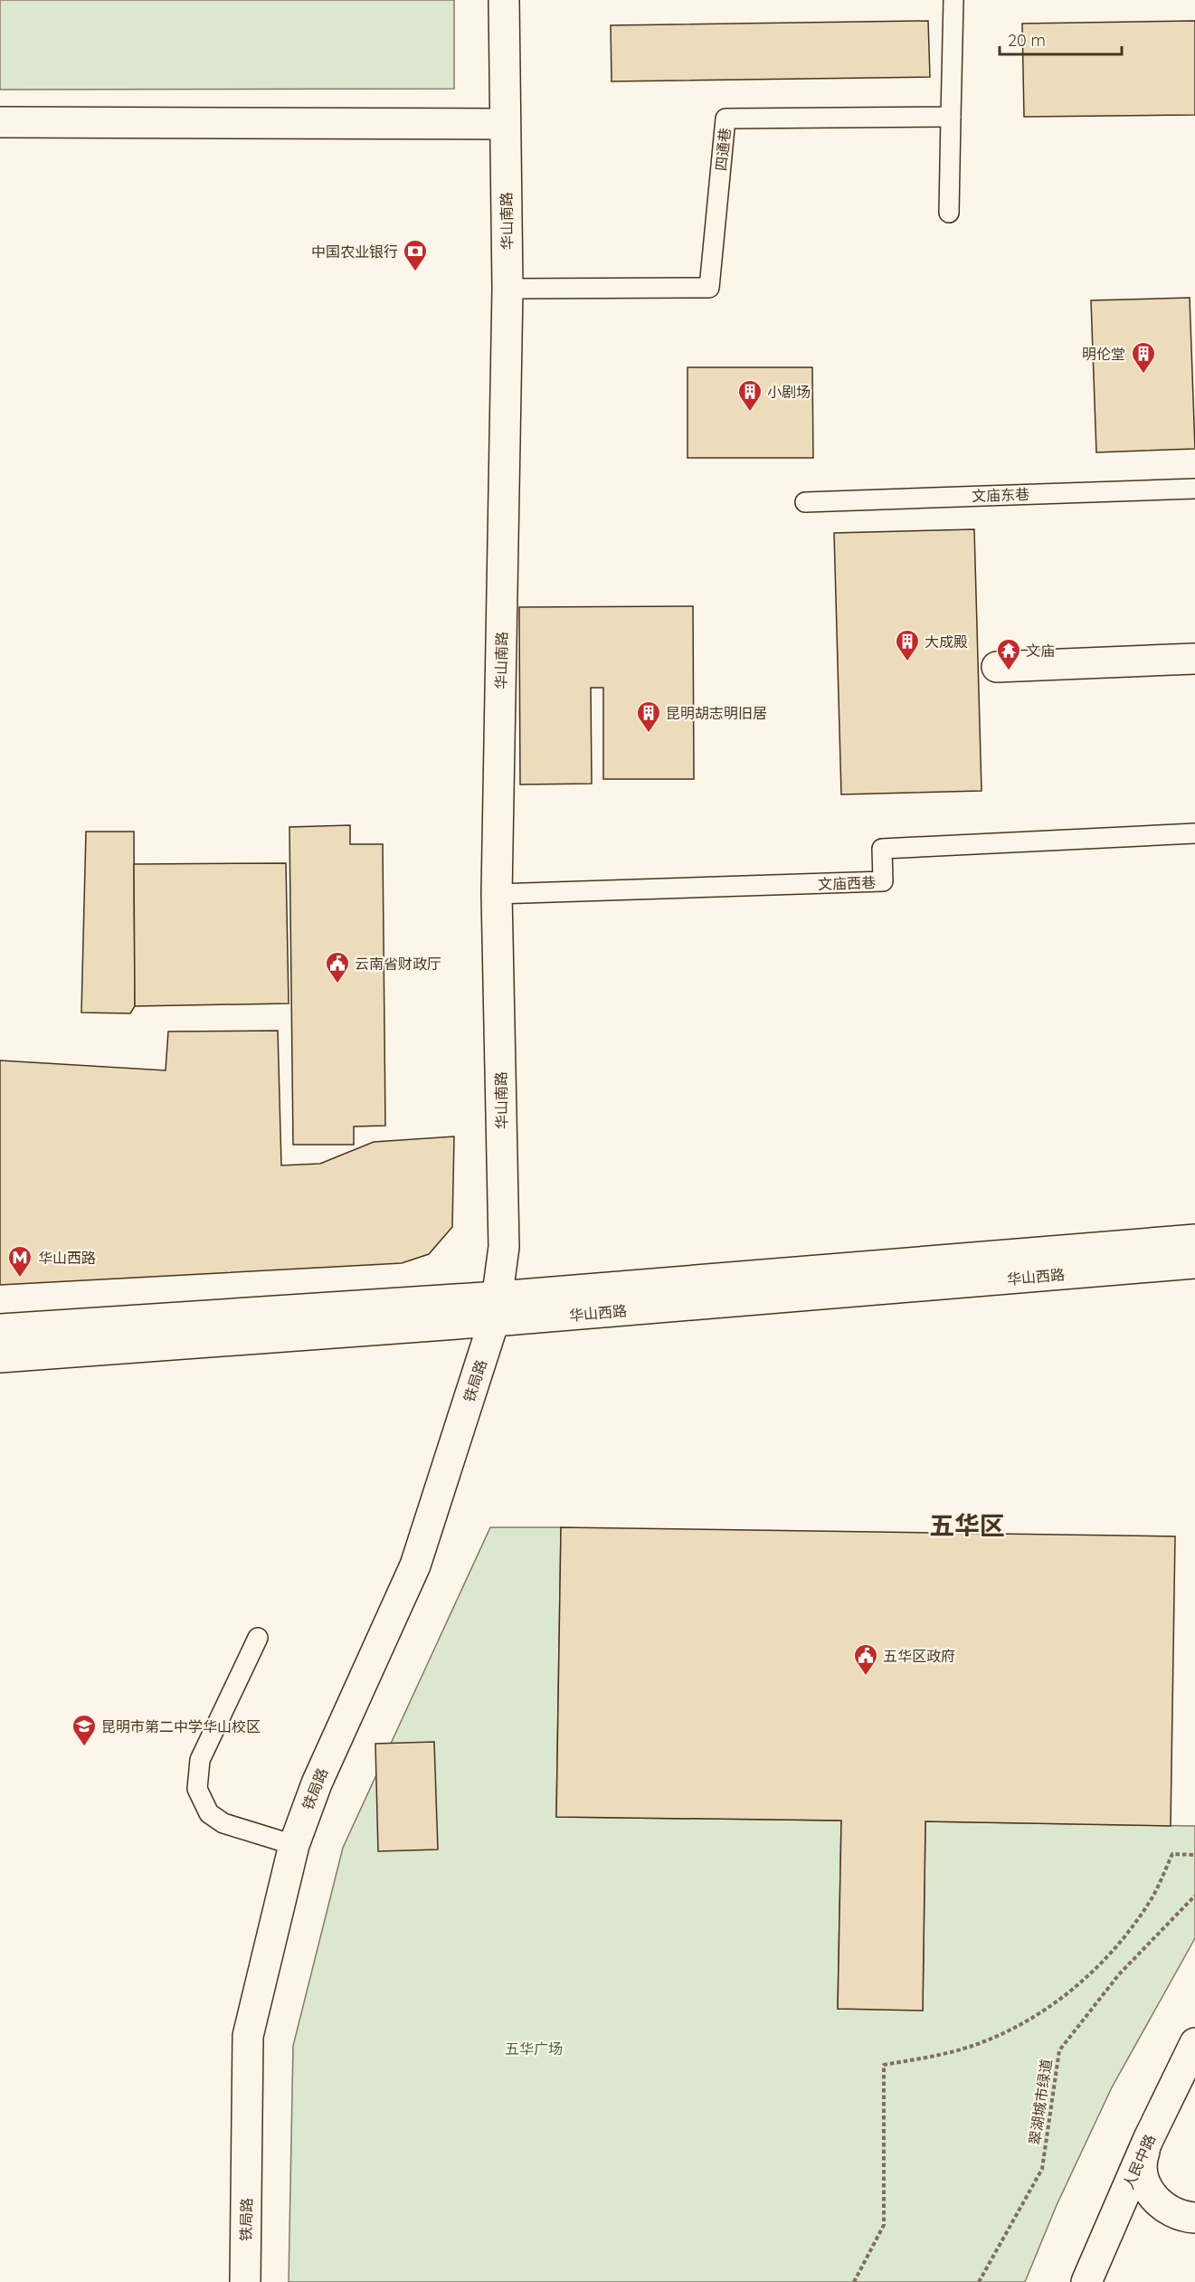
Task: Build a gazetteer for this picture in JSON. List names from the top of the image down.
{
  "streets": {
    "street": [
      "华山南路",
      "华山西路",
      "铁局路",
      "人民中路"
    ],
    "lane": ["四通巷", "文庙东巷", "文庙西巷"],
    "path": ["翠湖城市绿道"]
  },
  "crossings": [
    ["四通巷", "华山南路"],
    ["华山南路", "文庙西巷"],
    ["华山南路", "华山西路"],
    ["华山南路", "铁局路"],
    ["华山西路", "铁局路"]
  ],
  "districts": ["五华区"],
  "parks": ["五华广场"],
  "places": {
    "bank": ["中国农业银行"],
    "building": [
      "明伦堂",
      "小剧场",
      "大成殿",
      "昆明胡志明旧居"
    ],
    "temple": ["文庙"],
    "public building": ["云南省财政厅", "五华区政府"],
    "metro station": ["华山西路"],
    "school or university": ["昆明市第二中学华山校区"]
  },
  "scale_bar": "20 m"
}
